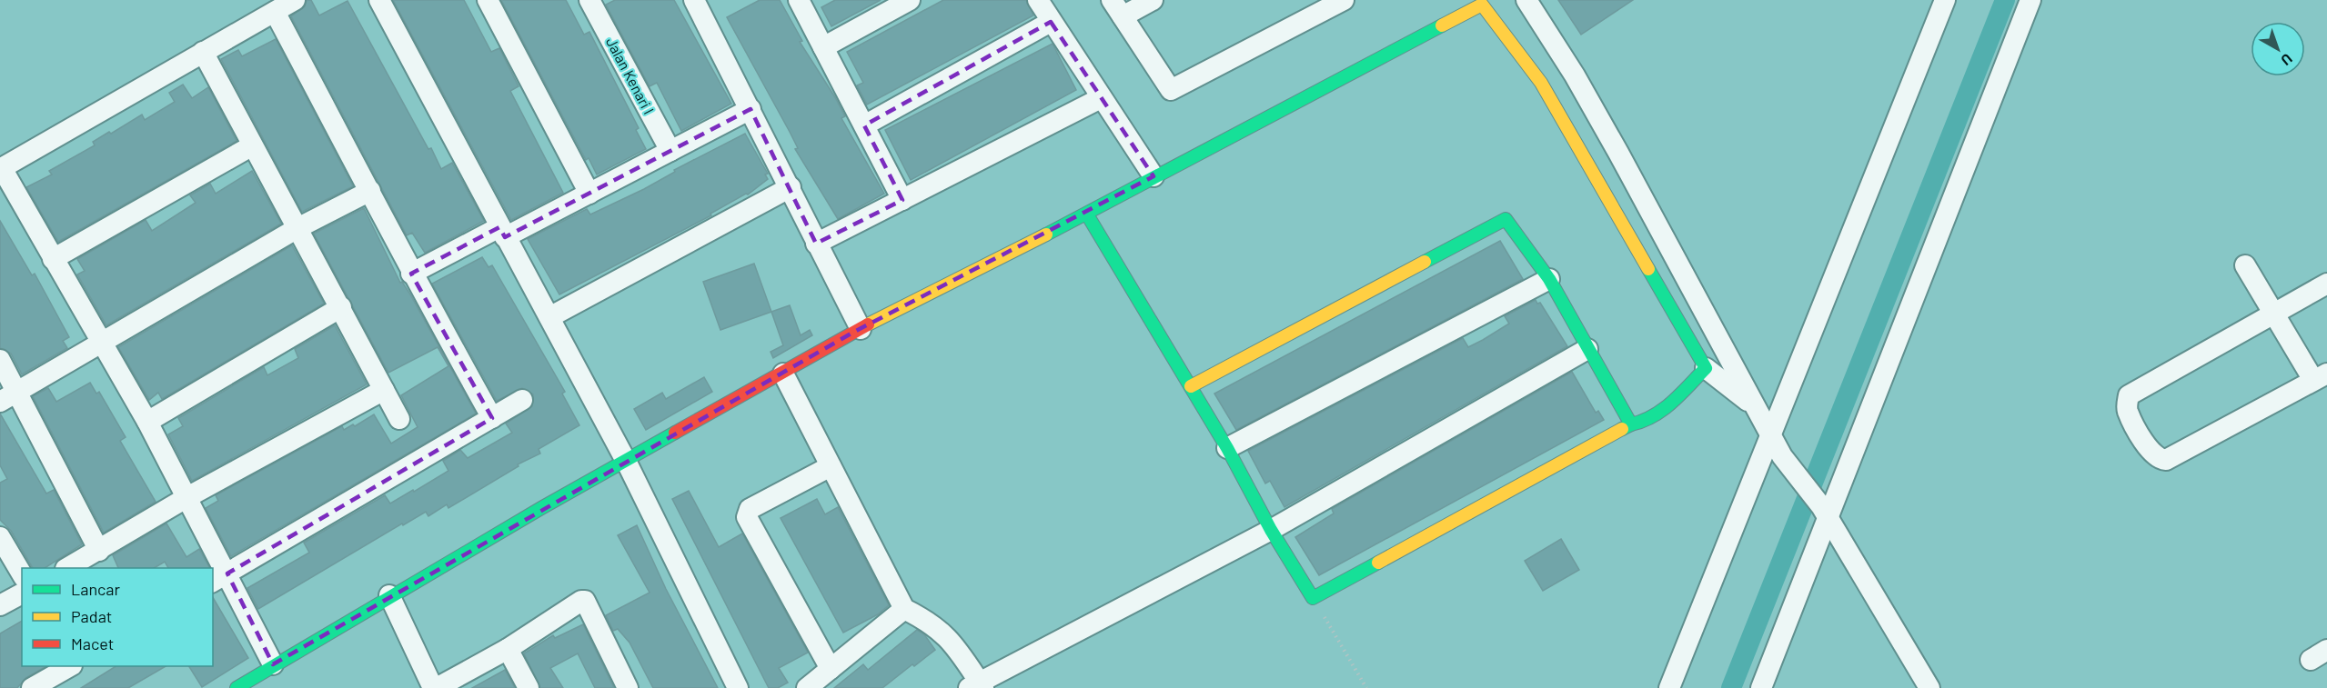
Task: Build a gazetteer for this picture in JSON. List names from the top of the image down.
{
  "streets": {
    "street": ["Jalan Kenari I"]
  },
  "legend": ["Lancar", "Padat", "Macet"],
  "north": "bottom right"
}
